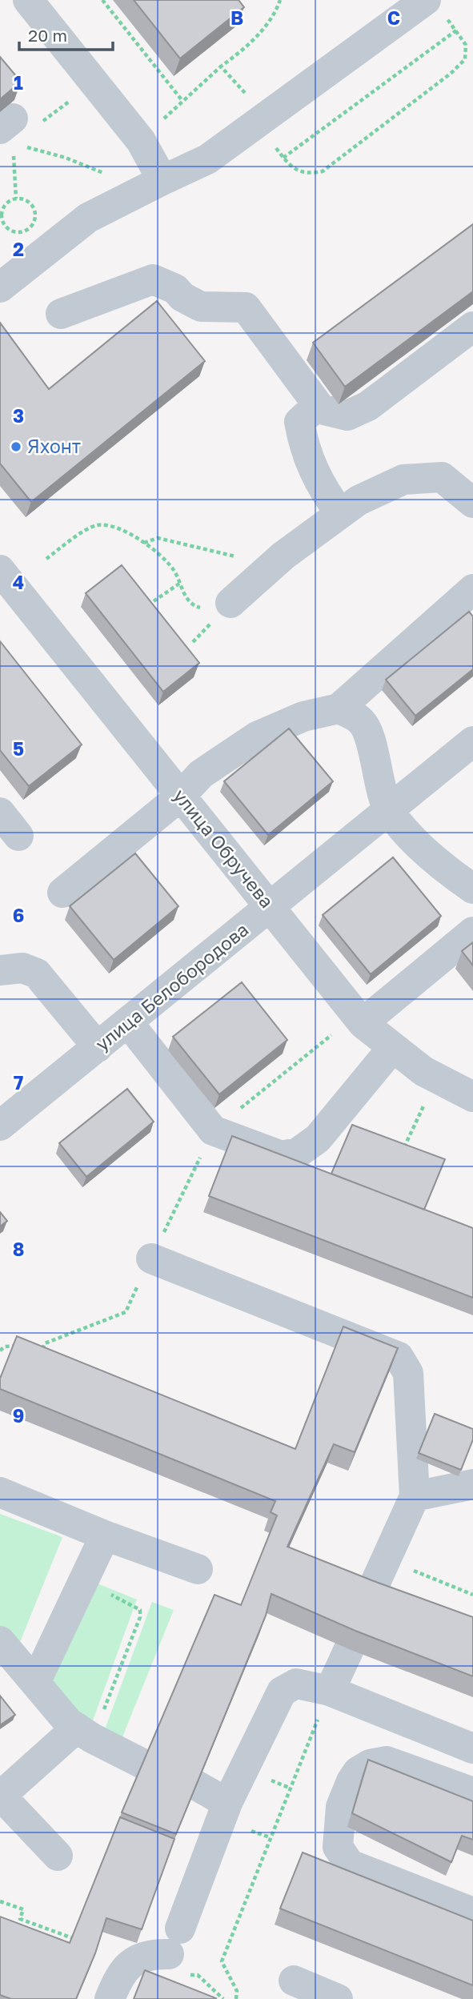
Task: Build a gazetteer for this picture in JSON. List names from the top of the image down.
{
  "streets": {
    "street": ["улица Обручева", "улица Белобородова"]
  },
  "crossings": [
    ["улица Обручева", "улица Белобородова"]
  ],
  "places": ["Яхонт"],
  "scale_bar": "20 m",
  "grid": {
    "columns": ["B", "C"],
    "rows": [
      "1",
      "2",
      "3",
      "4",
      "5",
      "6",
      "7",
      "8",
      "9"
    ]
  }
}
